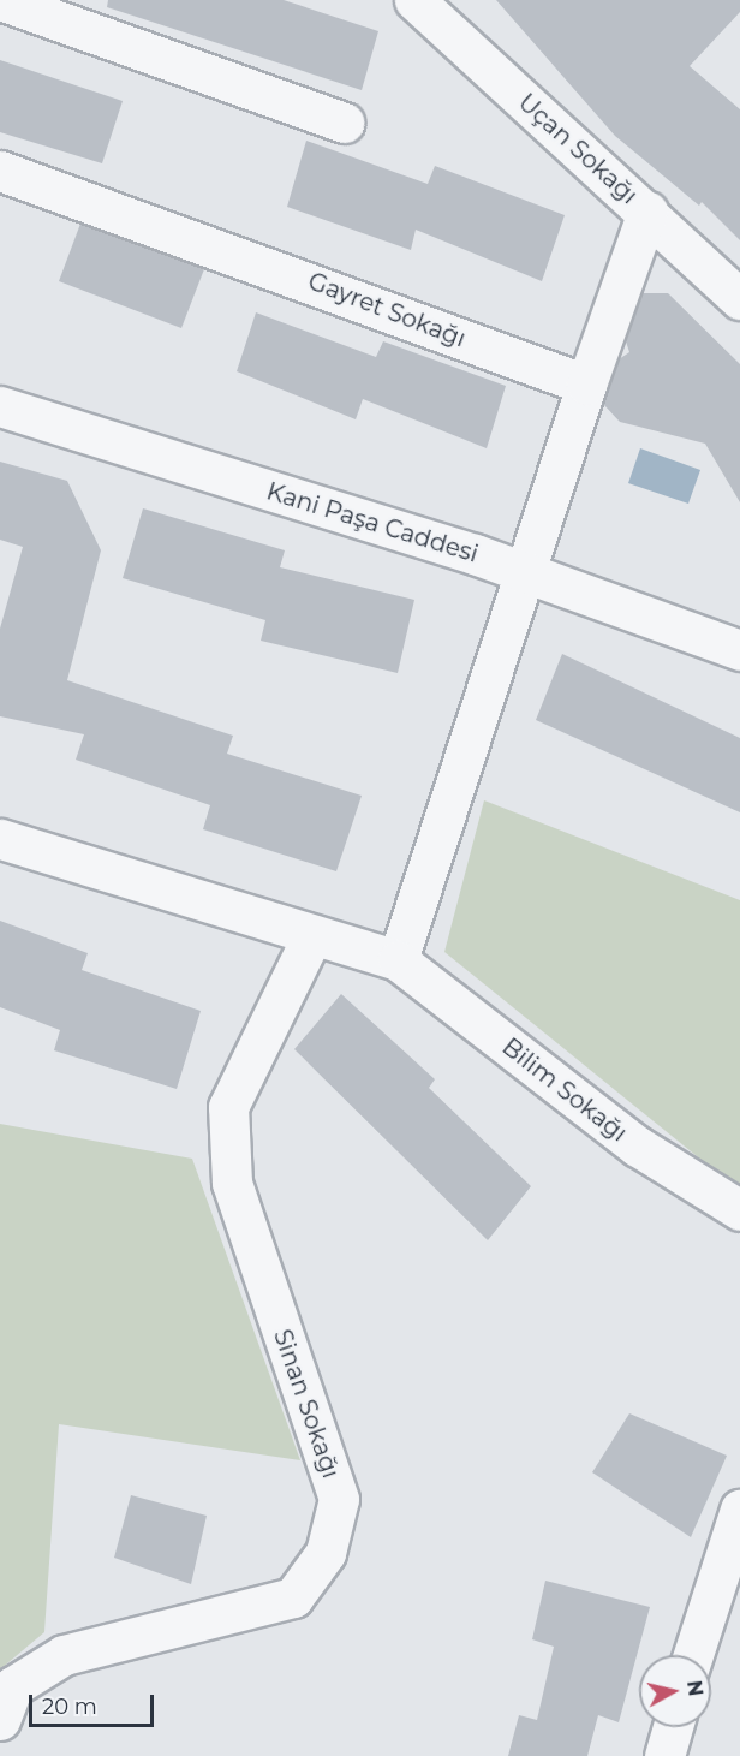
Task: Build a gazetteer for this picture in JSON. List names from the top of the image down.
{
  "streets": {
    "street": [
      "Uçan Sokağı",
      "Gayret Sokağı",
      "Kani Paşa Caddesi",
      "Bilim Sokağı",
      "Sinan Sokağı"
    ]
  },
  "scale_bar": "20 m",
  "north": "right"
}
